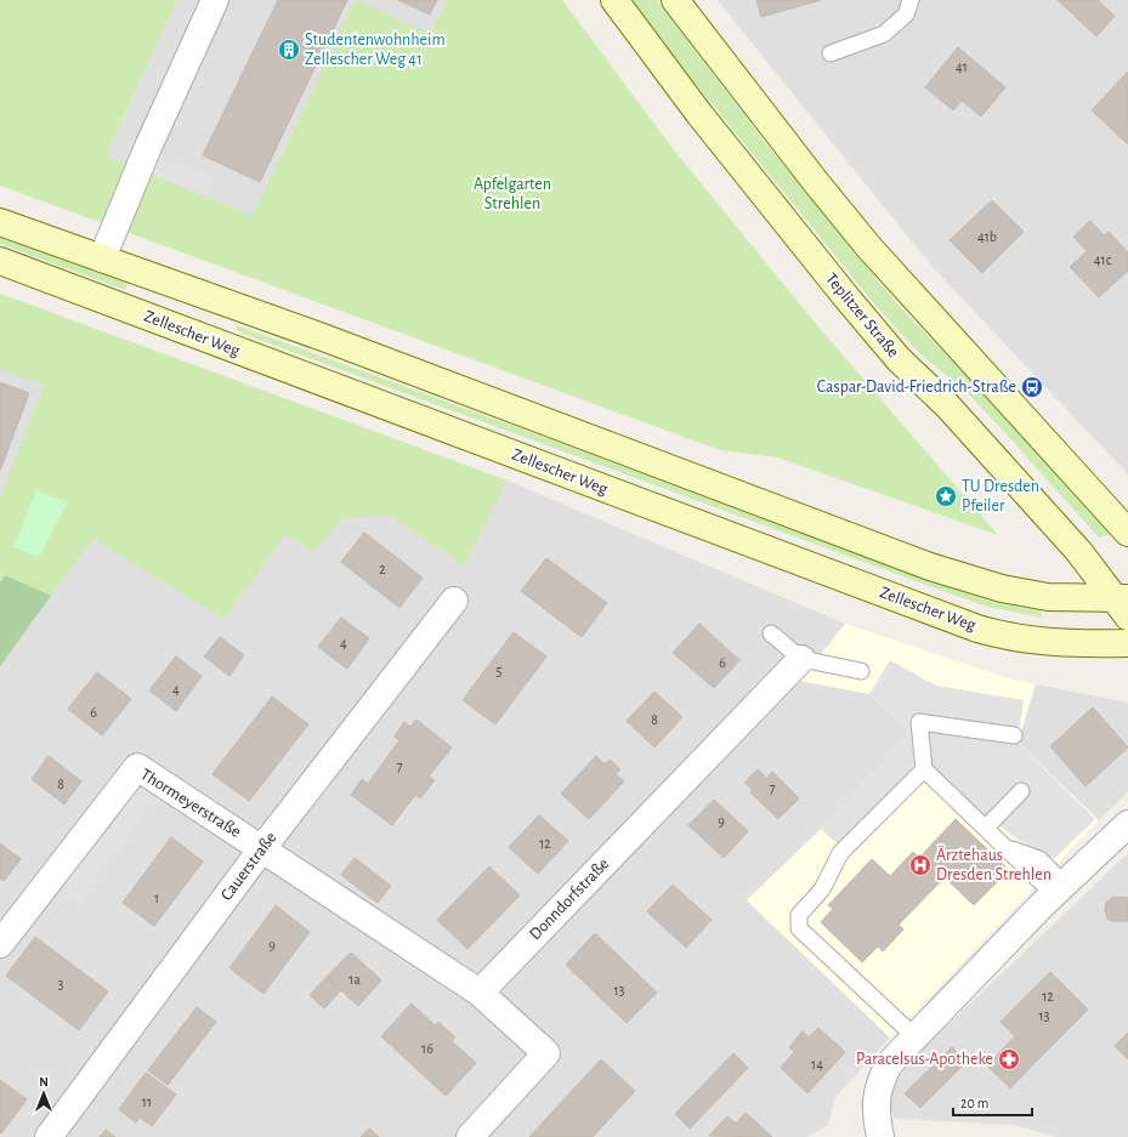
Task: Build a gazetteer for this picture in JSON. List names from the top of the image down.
{
  "streets": {
    "main road": ["Teplitzer Straße", "Zellescher Weg"],
    "street": ["Thormeyerstraße", "Cauerstraße", "Donndorfstraße"]
  },
  "crossings": [
    ["Thormeyerstraße", "Cauerstraße"],
    ["Thormeyerstraße", "Donndorfstraße"]
  ],
  "parks": ["Apfelgarten Strehlen"],
  "places": {
    "building": ["Studentenwohnheim Zellescher Weg 41"],
    "bus stop": ["Caspar-David-Friedrich-Straße"],
    "place": ["TU Dresden Pfeiler"],
    "hospital": ["Ärztehaus Dresden Strehlen"],
    "pharmacy": ["Paracelsus-Apotheke"]
  },
  "house_numbers": [
    "41",
    "41b",
    "41c",
    "2",
    "4",
    "6",
    "5",
    "4",
    "6",
    "8",
    "7",
    "8",
    "7",
    "9",
    "12",
    "1",
    "9",
    "1a",
    "3",
    "13",
    "12",
    "13",
    "16",
    "14",
    "11"
  ],
  "scale_bar": "20 m",
  "north": "top"
}
